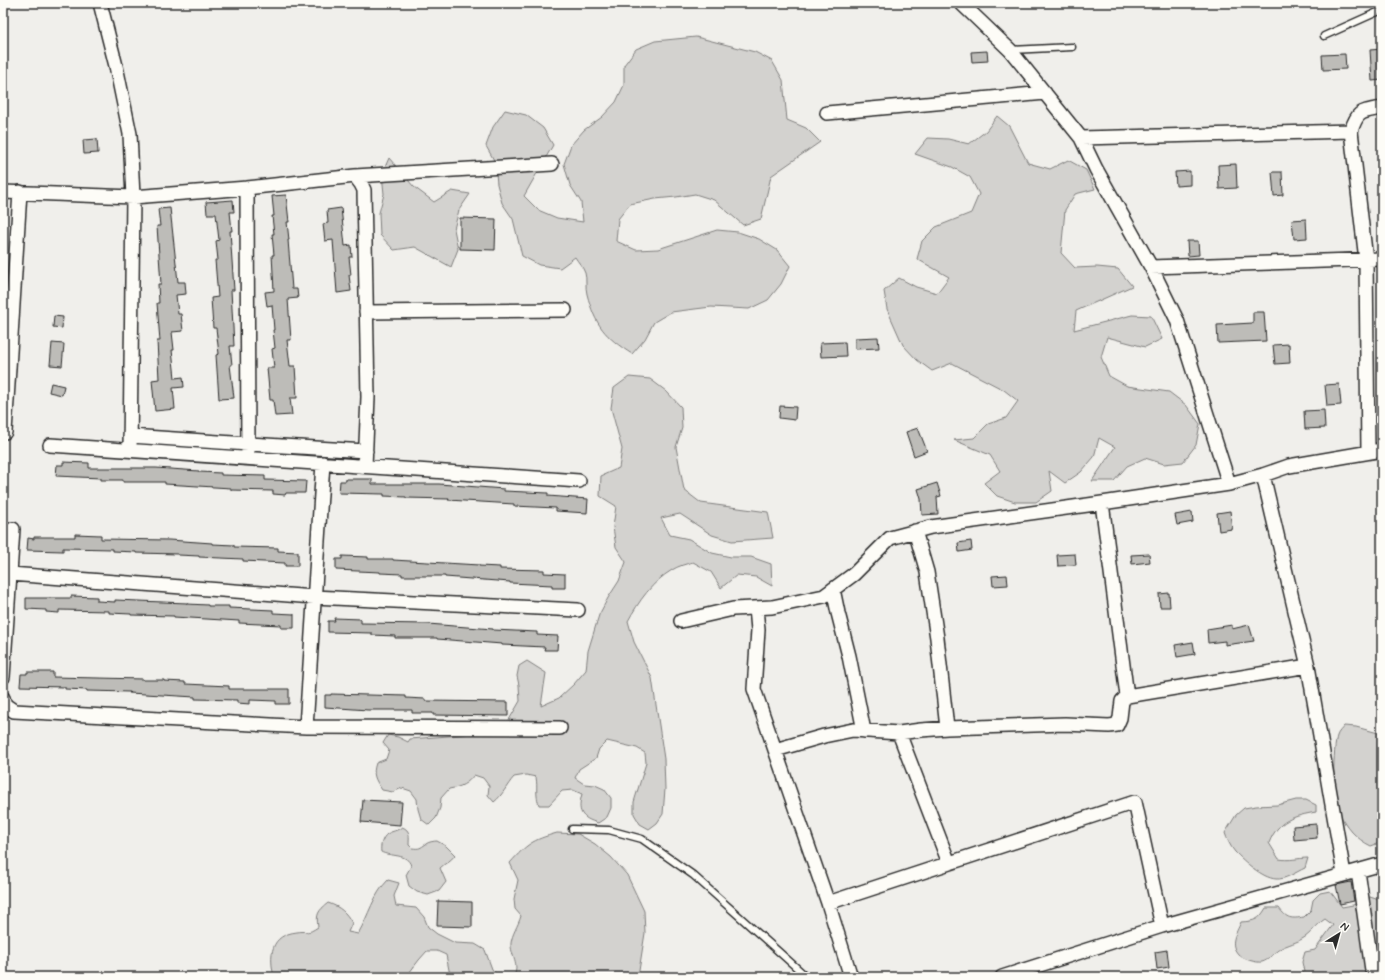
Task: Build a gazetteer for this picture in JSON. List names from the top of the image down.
{
  "north": "top right"
}
